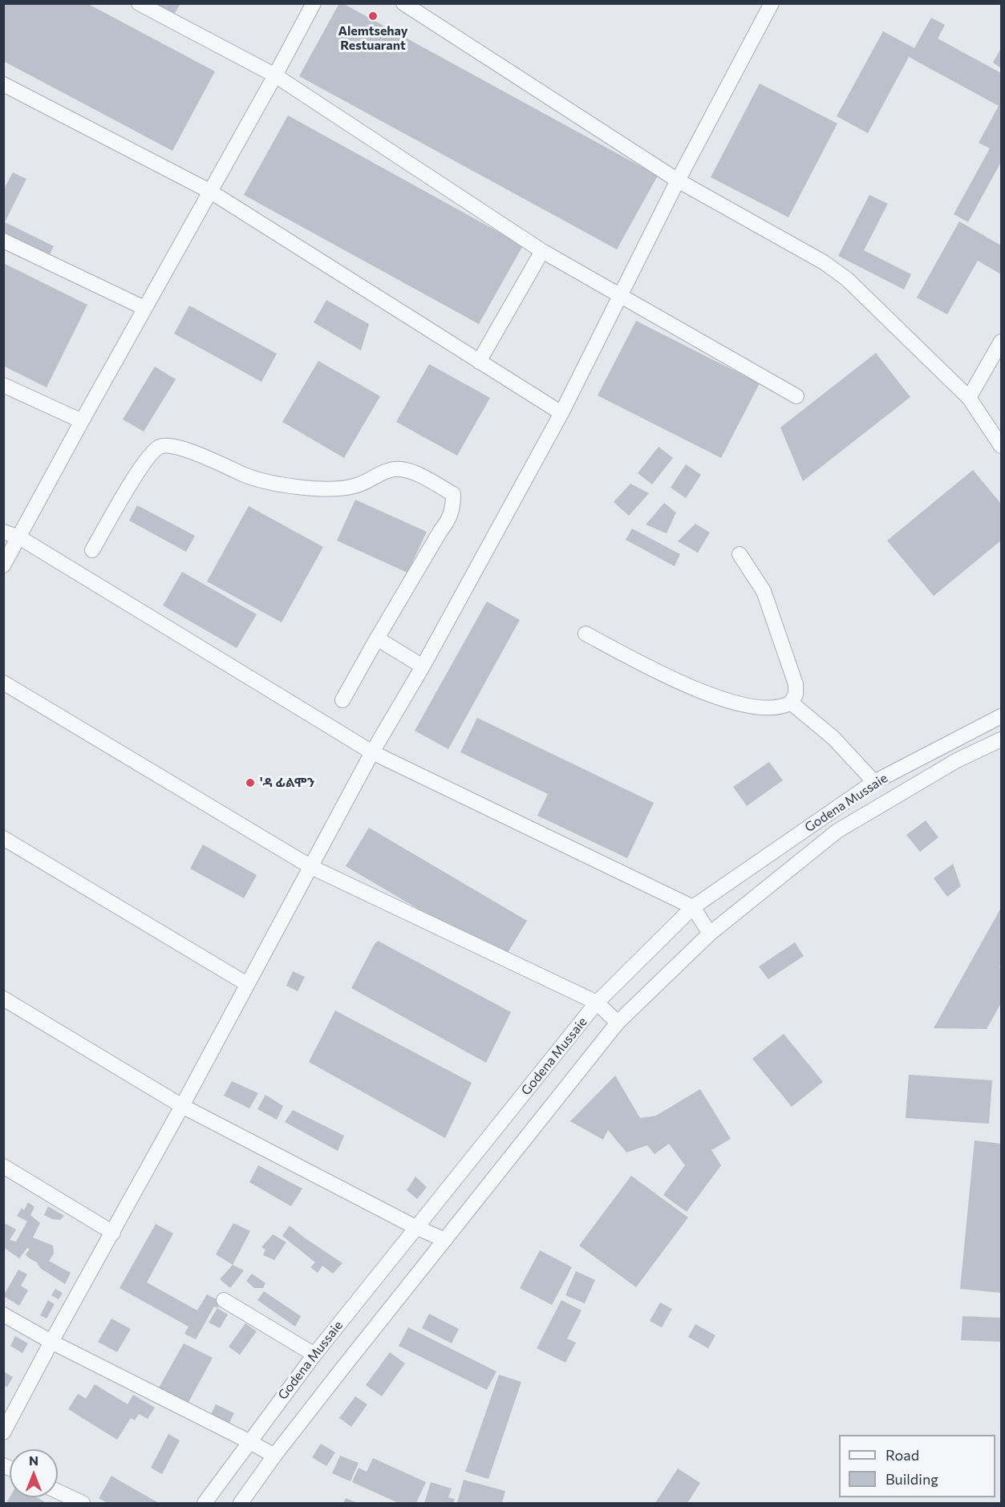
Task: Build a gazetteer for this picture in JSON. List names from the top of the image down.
{
  "streets": {
    "street": ["Godena Mussaie"]
  },
  "places": ["Alemtsehay Restuarant", "'ዳ ፊልሞን"],
  "legend": ["Road", "Building"],
  "north": "top"
}
